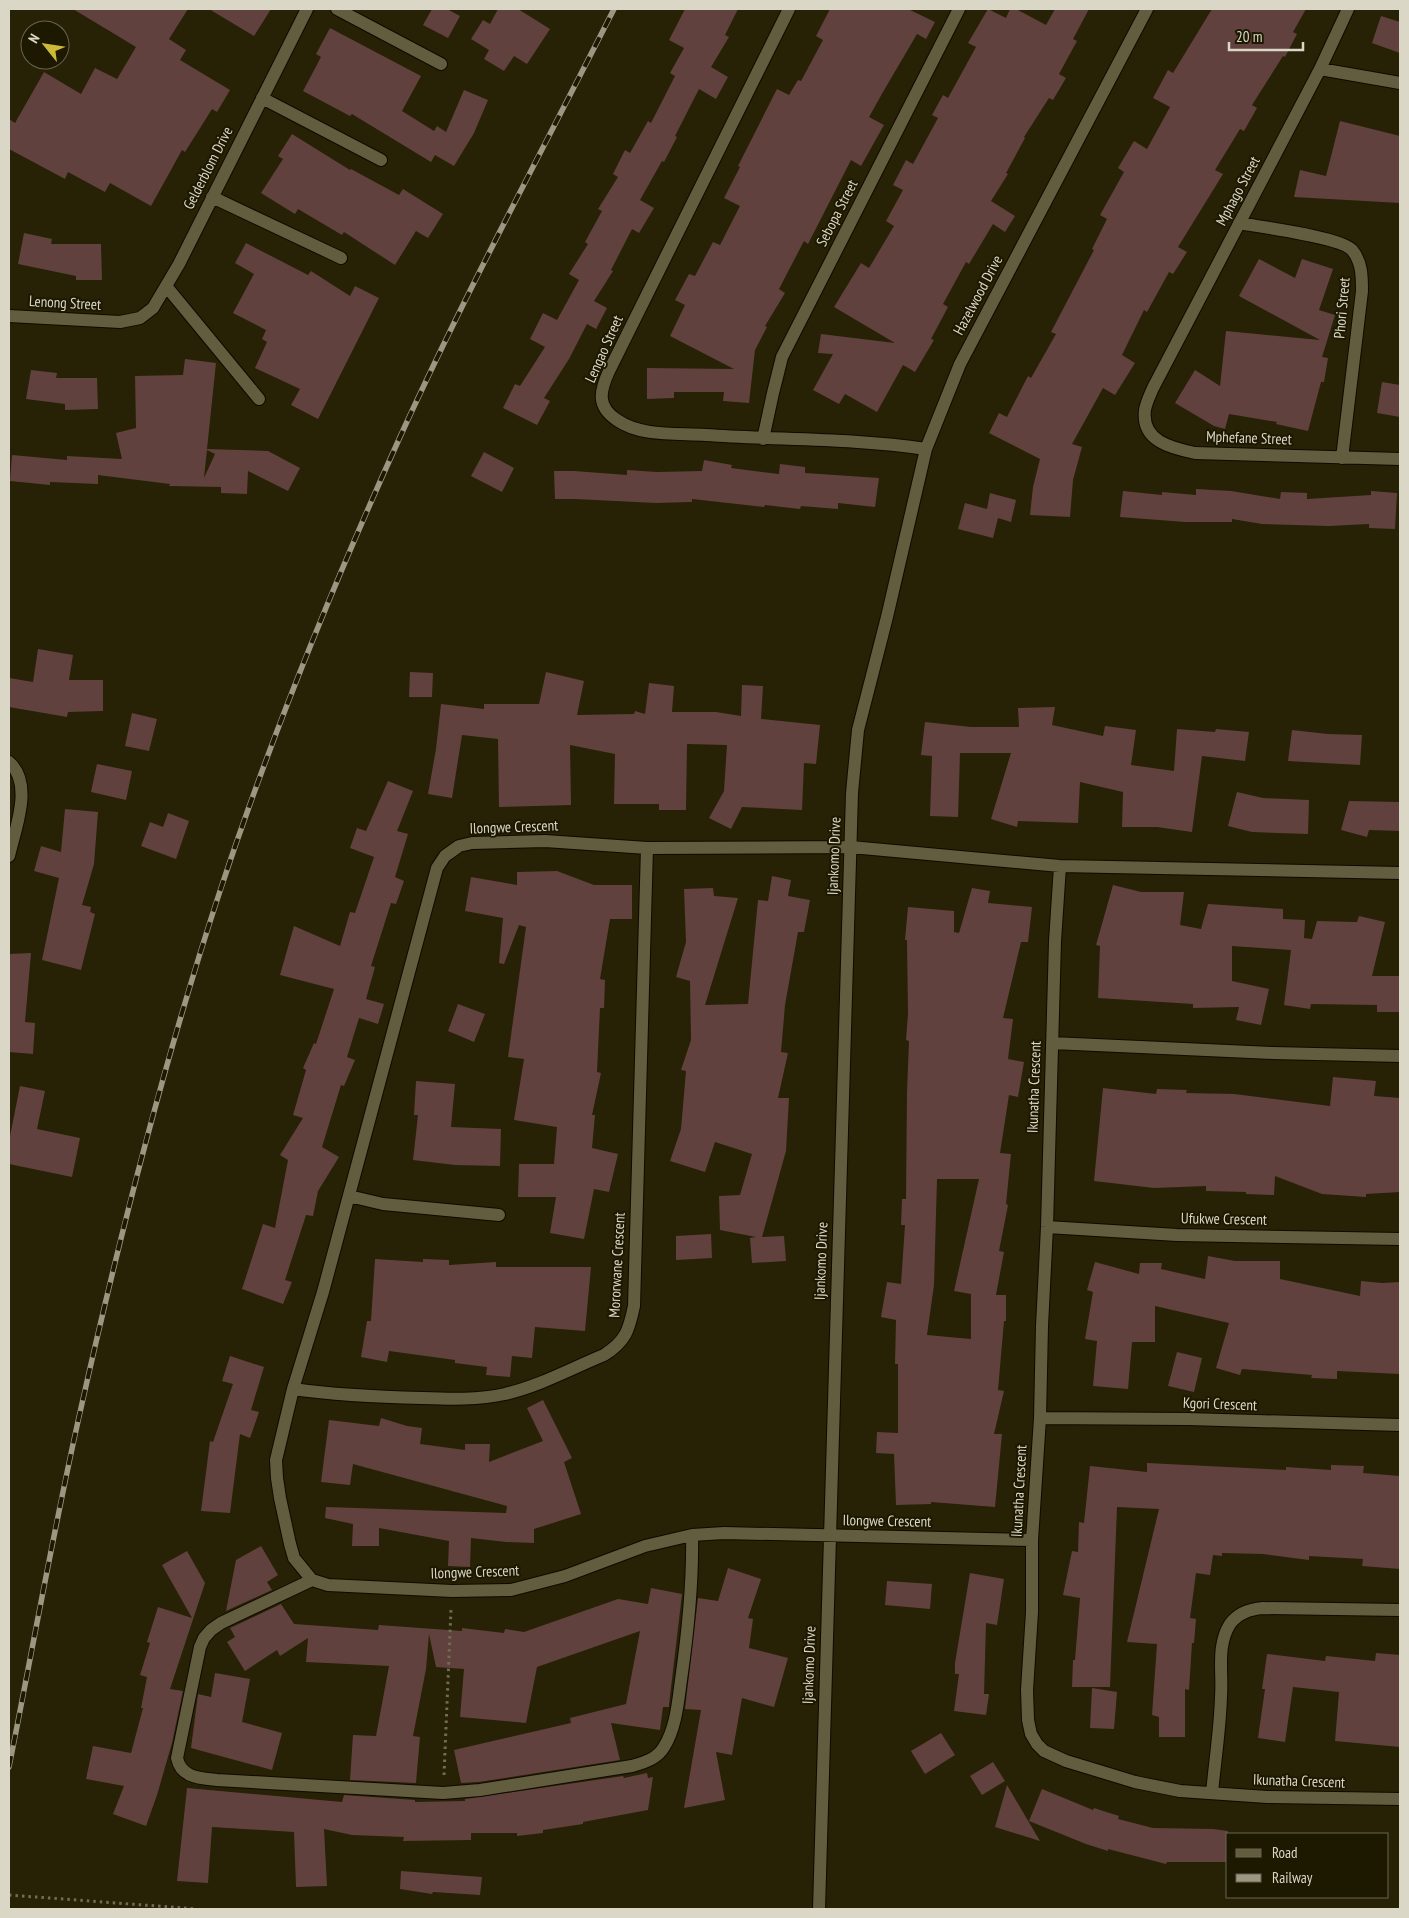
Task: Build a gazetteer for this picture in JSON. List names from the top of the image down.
{
  "streets": {
    "street": [
      "Gelderblom Drive",
      "Mphago Street",
      "Sebopa Street",
      "Hazelwood Drive",
      "Lenong Street",
      "Phori Street",
      "Lengao Street",
      "Mphefane Street",
      "Ilongwe Crescent",
      "Ijankomo Drive",
      "Ikunatha Crescent",
      "Ufukwe Crescent",
      "Mororwane Crescent",
      "Kgori Crescent"
    ]
  },
  "crossings": [
    ["Gelderblom Drive", "Lenong Street"],
    ["Mphago Street", "Phori Street"],
    ["Mphago Street", "Mphefane Street"],
    ["Sebopa Street", "Lengao Street"],
    ["Hazelwood Drive", "Lengao Street"],
    ["Hazelwood Drive", "Ijankomo Drive"],
    ["Phori Street", "Mphefane Street"],
    ["Ilongwe Crescent", "Ijankomo Drive"],
    ["Ilongwe Crescent", "Ikunatha Crescent"],
    ["Ilongwe Crescent", "Mororwane Crescent"],
    ["Ikunatha Crescent", "Ufukwe Crescent"],
    ["Ikunatha Crescent", "Kgori Crescent"]
  ],
  "legend": ["Road", "Railway"],
  "scale_bar": "20 m",
  "north": "top left"
}
